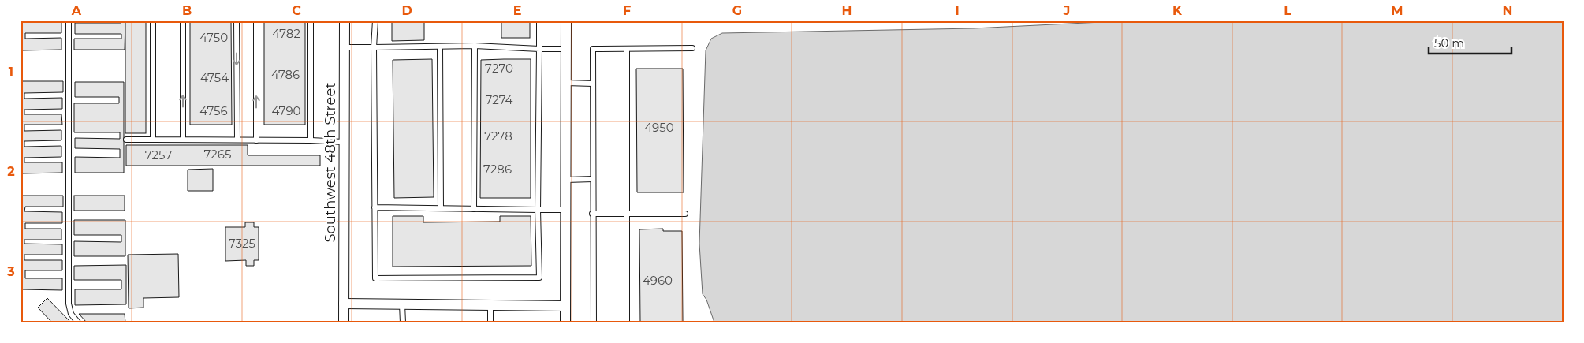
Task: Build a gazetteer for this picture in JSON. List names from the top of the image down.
{
  "streets": {
    "street": ["Southwest 48th Street"]
  },
  "house_numbers": [
    "4782",
    "4750",
    "7270",
    "4786",
    "4754",
    "7274",
    "4756",
    "4790",
    "4950",
    "7278",
    "7265",
    "7257",
    "7286",
    "7325",
    "4960"
  ],
  "scale_bar": "50 m",
  "grid": {
    "columns": [
      "A",
      "B",
      "C",
      "D",
      "E",
      "F",
      "G",
      "H",
      "I",
      "J",
      "K",
      "L",
      "M",
      "N"
    ],
    "rows": ["1", "2", "3"]
  }
}
